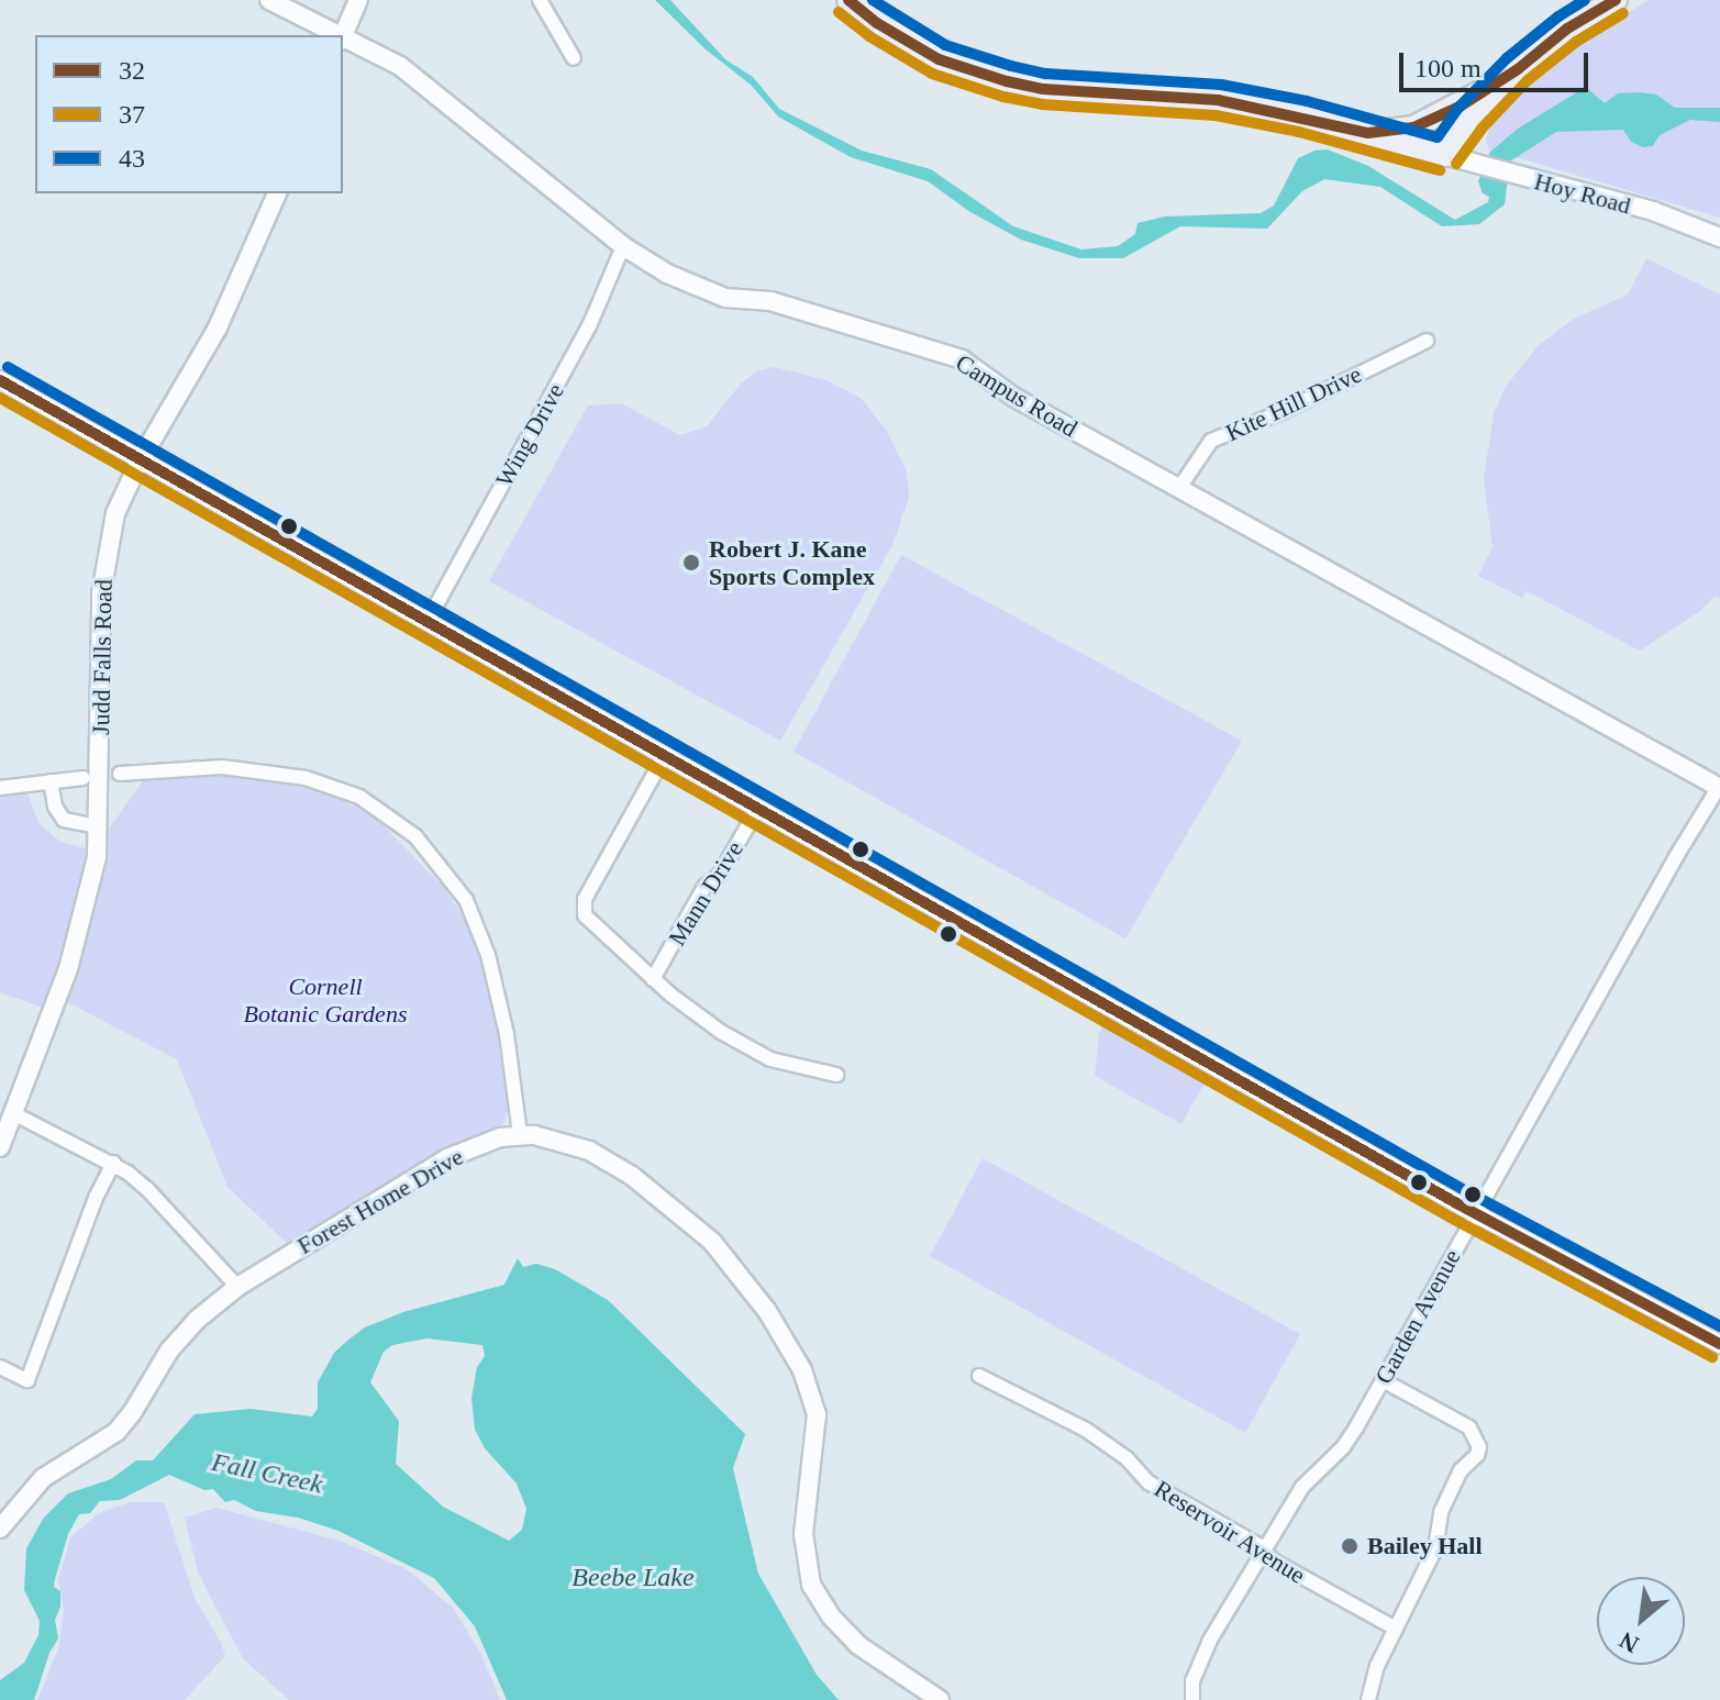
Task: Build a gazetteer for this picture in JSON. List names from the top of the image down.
{
  "streets": {
    "street": [
      "Hoy Road",
      "Campus Road",
      "Kite Hill Drive",
      "Wing Drive",
      "Judd Falls Road",
      "Mann Drive",
      "Forest Home Drive",
      "Garden Avenue",
      "Reservoir Avenue"
    ]
  },
  "crossings": [
    ["Campus Road", "Kite Hill Drive"],
    ["Campus Road", "Wing Drive"],
    ["Campus Road", "Garden Avenue"],
    ["Garden Avenue", "Reservoir Avenue"]
  ],
  "water": ["Fall Creek", "Beebe Lake"],
  "parks": ["Cornell Botanic Gardens"],
  "places": ["Robert J. Kane Sports Complex", "Bailey Hall"],
  "lines": ["transit line 32", "transit line 43", "transit line 37"],
  "legend": ["32", "37", "43"],
  "scale_bar": "100 m",
  "north": "bottom left"
}
